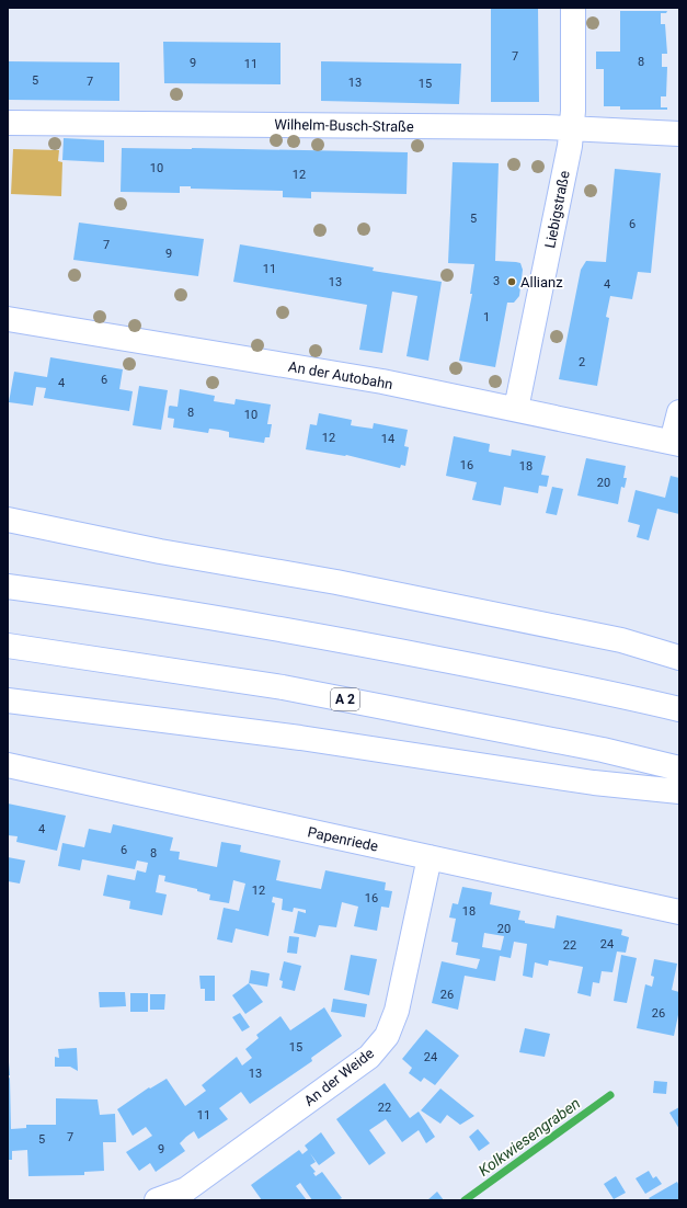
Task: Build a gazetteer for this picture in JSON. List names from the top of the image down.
{
  "streets": {
    "main road": [
      "Wilhelm-Busch-Straße",
      "Liebigstraße",
      "An der Autobahn",
      "A 2",
      "Papenriede",
      "An der Weide"
    ]
  },
  "crossings": [
    ["Wilhelm-Busch-Straße", "Liebigstraße"],
    ["Liebigstraße", "An der Autobahn"],
    ["Papenriede", "An der Weide"]
  ],
  "water": ["Kolkwiesengraben"],
  "places": ["Allianz"],
  "house_numbers": [
    "7",
    "8",
    "9",
    "11",
    "5",
    "7",
    "13",
    "15",
    "10",
    "12",
    "5",
    "6",
    "7",
    "9",
    "11",
    "3",
    "13",
    "4",
    "1",
    "2",
    "6",
    "4",
    "8",
    "10",
    "12",
    "14",
    "16",
    "18",
    "20",
    "4",
    "6",
    "8",
    "12",
    "16",
    "18",
    "20",
    "24",
    "22",
    "26",
    "26",
    "15",
    "24",
    "13",
    "22",
    "11",
    "7",
    "5",
    "9"
  ]
}
